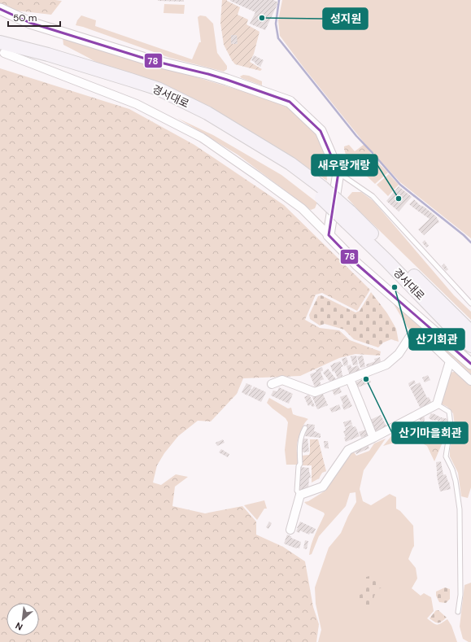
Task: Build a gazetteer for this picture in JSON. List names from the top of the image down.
{
  "streets": {
    "main road": ["경서대로"]
  },
  "places": [
    "성지원",
    "새우랑개랑",
    "산기회관",
    "산기마을회관"
  ],
  "lines": ["transit line 78"],
  "scale_bar": "50 m",
  "north": "bottom left"
}
